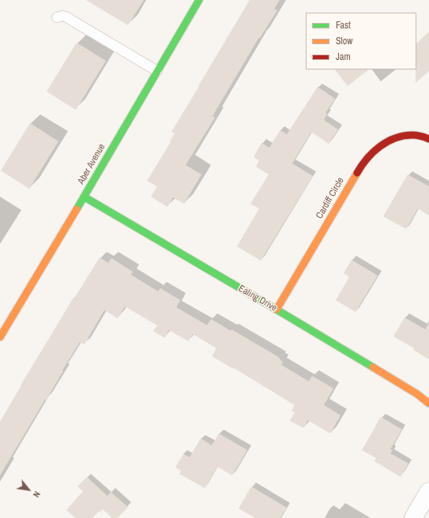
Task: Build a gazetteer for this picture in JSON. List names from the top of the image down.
{
  "streets": {
    "street": ["Aber Avenue", "Cardiff Circle", "Ealing Drive"]
  },
  "crossings": [
    ["Aber Avenue", "Ealing Drive"],
    ["Cardiff Circle", "Ealing Drive"]
  ],
  "legend": ["Fast", "Slow", "Jam"],
  "north": "bottom right"
}
